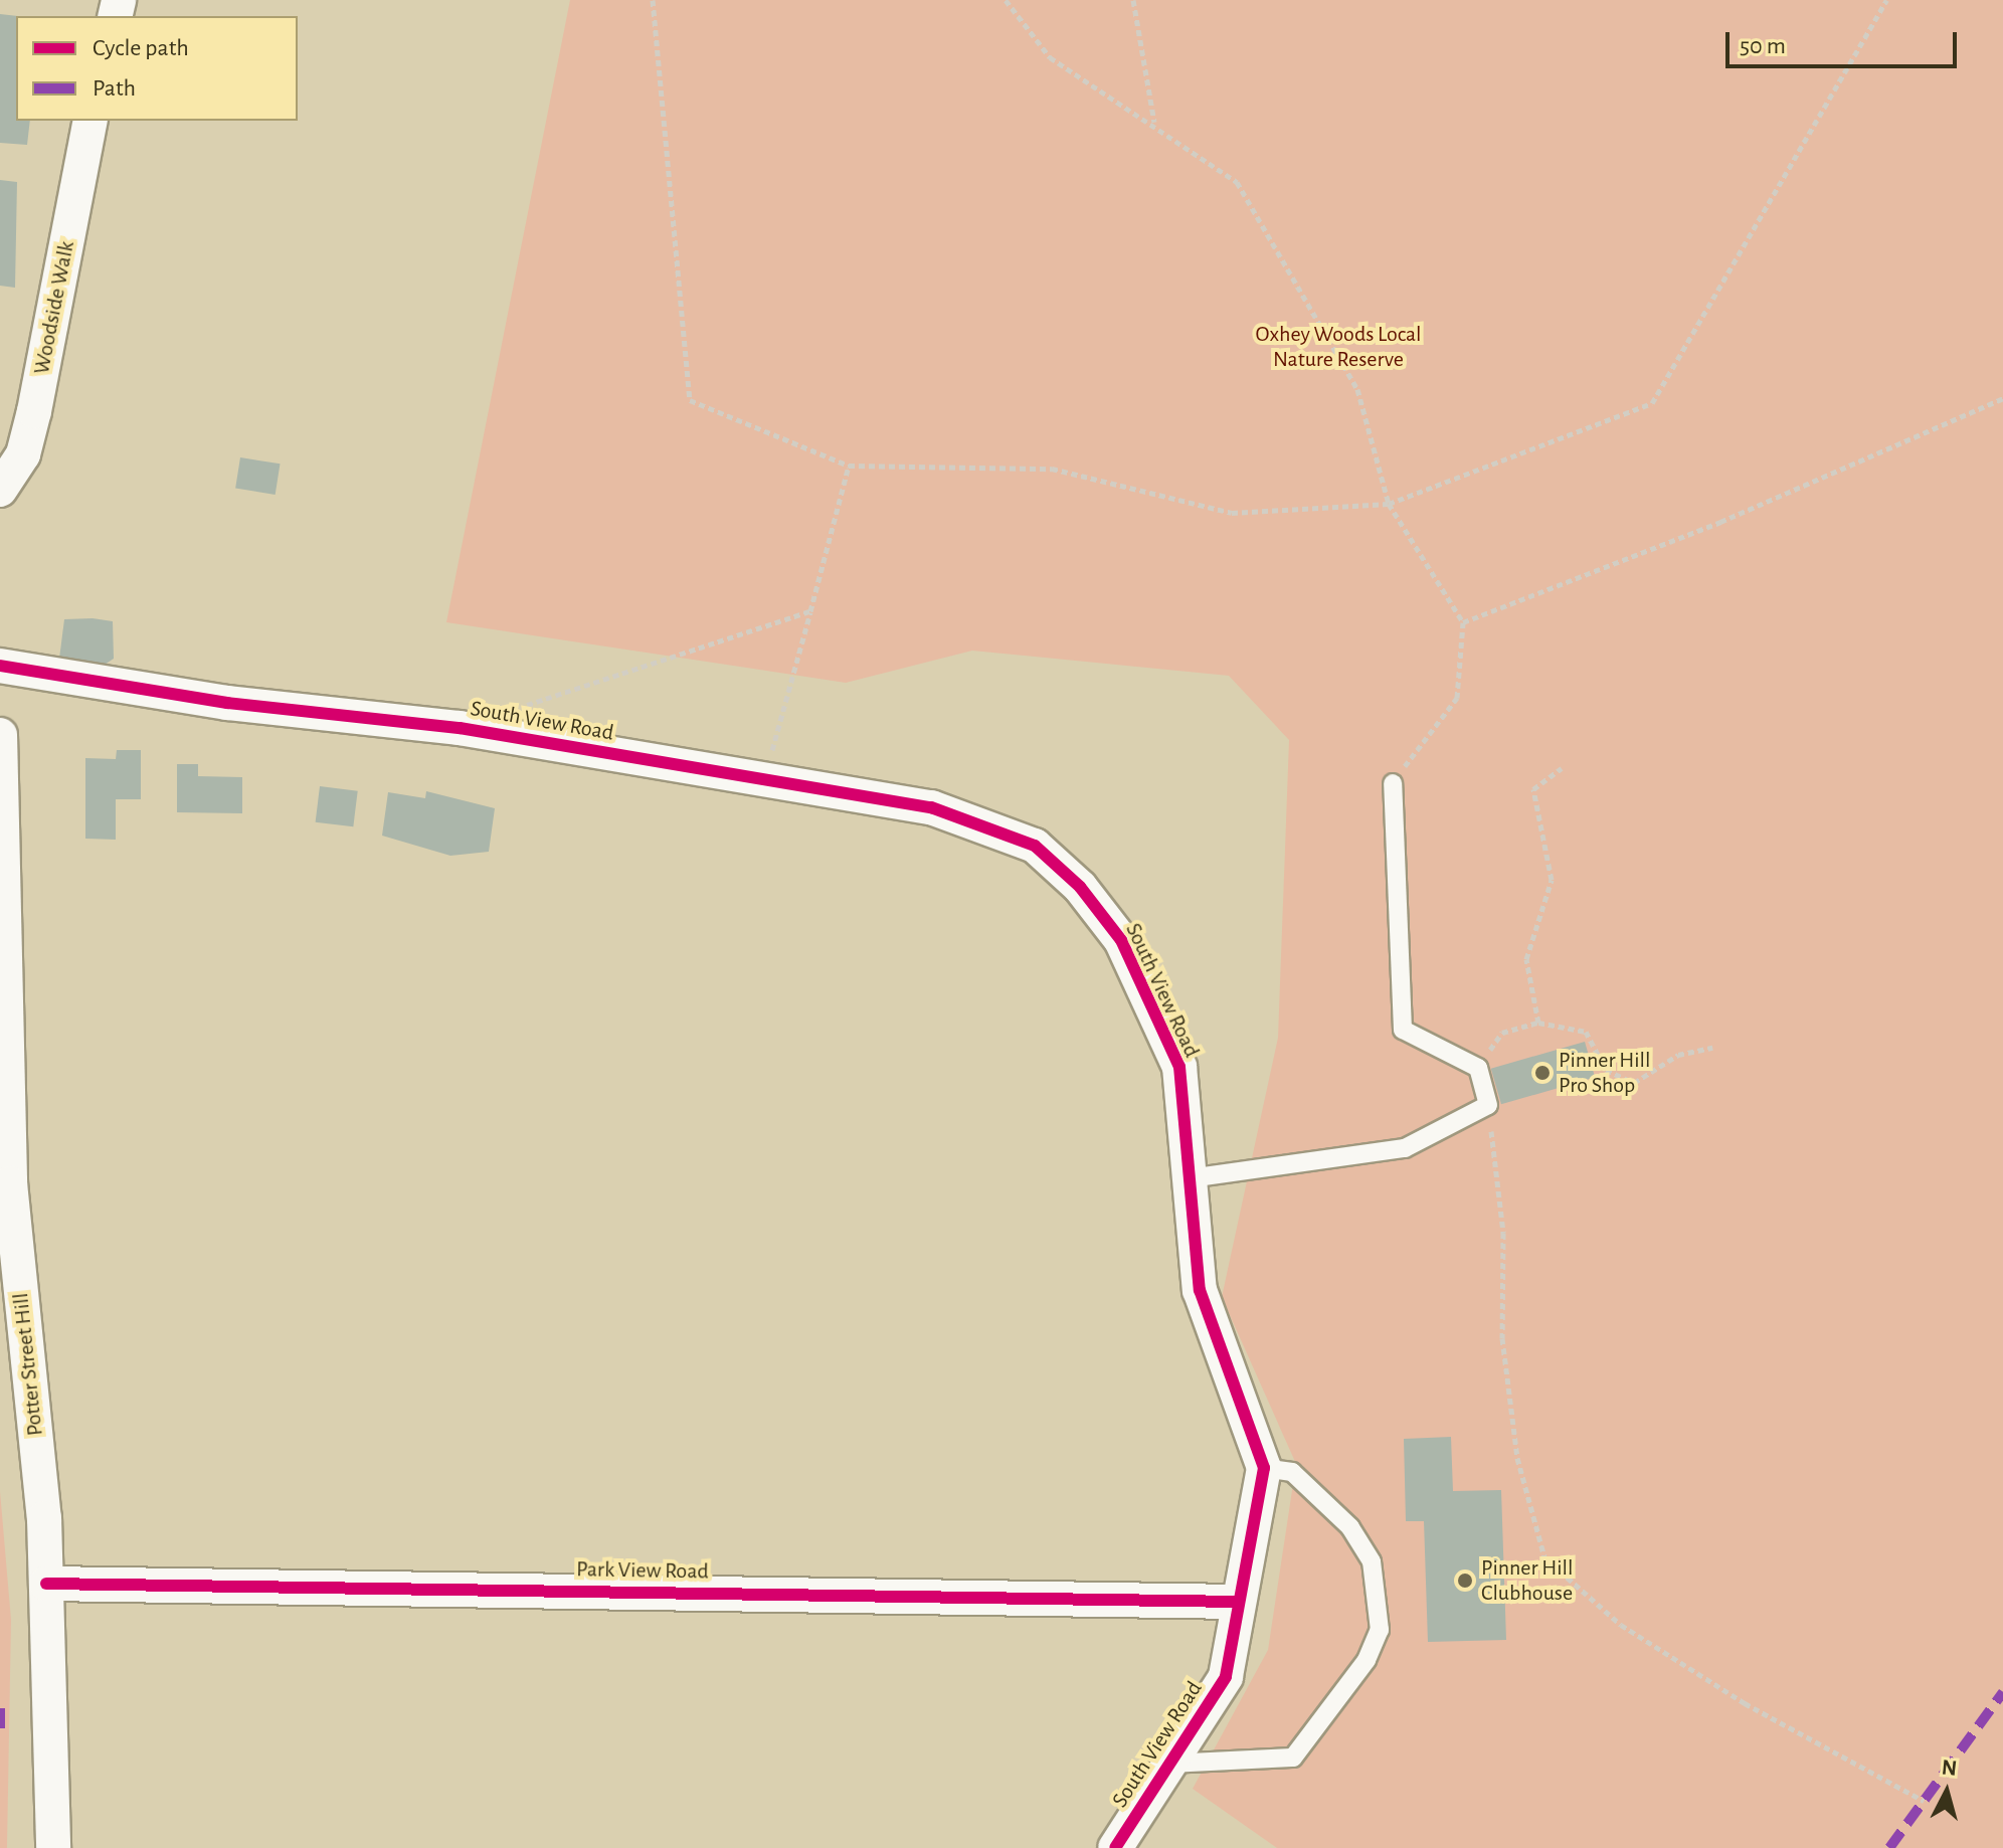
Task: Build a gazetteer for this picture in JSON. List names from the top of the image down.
{
  "streets": {
    "street": [
      "Woodside Walk",
      "South View Road",
      "Potter Street Hill",
      "Park View Road"
    ]
  },
  "crossings": [
    ["South View Road", "Park View Road"],
    ["Potter Street Hill", "Park View Road"]
  ],
  "parks": ["Oxhey Woods Local Nature Reserve"],
  "places": ["Pinner Hill Pro Shop", "Pinner Hill Clubhouse"],
  "legend": ["Cycle path", "Path"],
  "scale_bar": "50 m",
  "north": "top"
}
